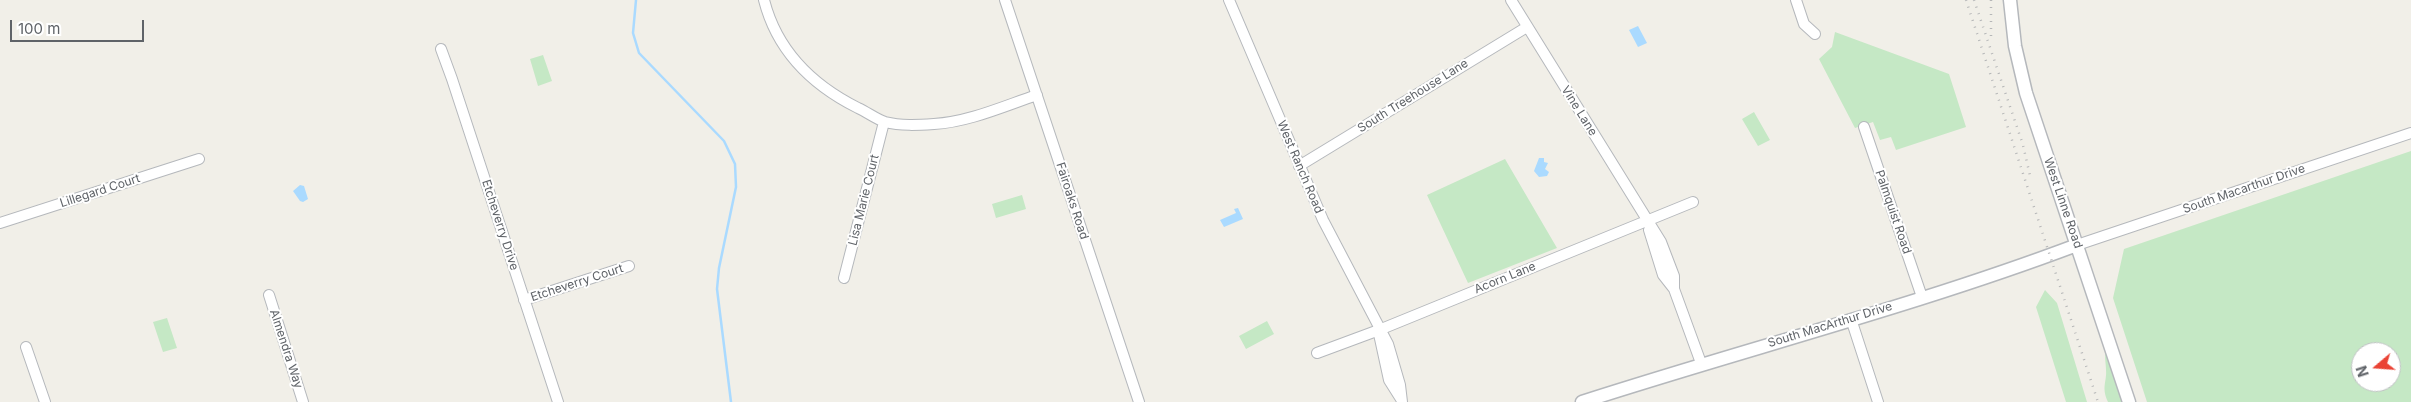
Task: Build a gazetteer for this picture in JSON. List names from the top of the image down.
{
  "streets": {
    "street": [
      "South Treehouse Lane",
      "Vine Lane",
      "West Ranch Road",
      "South Macarthur Drive",
      "Lillegard Court",
      "Lisa Marie Court",
      "Fairoaks Road",
      "West Linne Road",
      "Palmquist Road",
      "Etcheverry Drive",
      "Acorn Lane",
      "Etcheverry Court",
      "South MacArthur Drive",
      "Almendra Way"
    ]
  },
  "crossings": [
    ["South Treehouse Lane", "Vine Lane"],
    ["South Treehouse Lane", "West Ranch Road"],
    ["Vine Lane", "Acorn Lane"],
    ["Vine Lane", "South MacArthur Drive"],
    ["West Ranch Road", "Acorn Lane"],
    ["South Macarthur Drive", "West Linne Road"],
    ["South Macarthur Drive", "South MacArthur Drive"],
    ["West Linne Road", "South MacArthur Drive"],
    ["Palmquist Road", "South MacArthur Drive"],
    ["Etcheverry Drive", "Etcheverry Court"]
  ],
  "scale_bar": "100 m",
  "north": "left"
}
